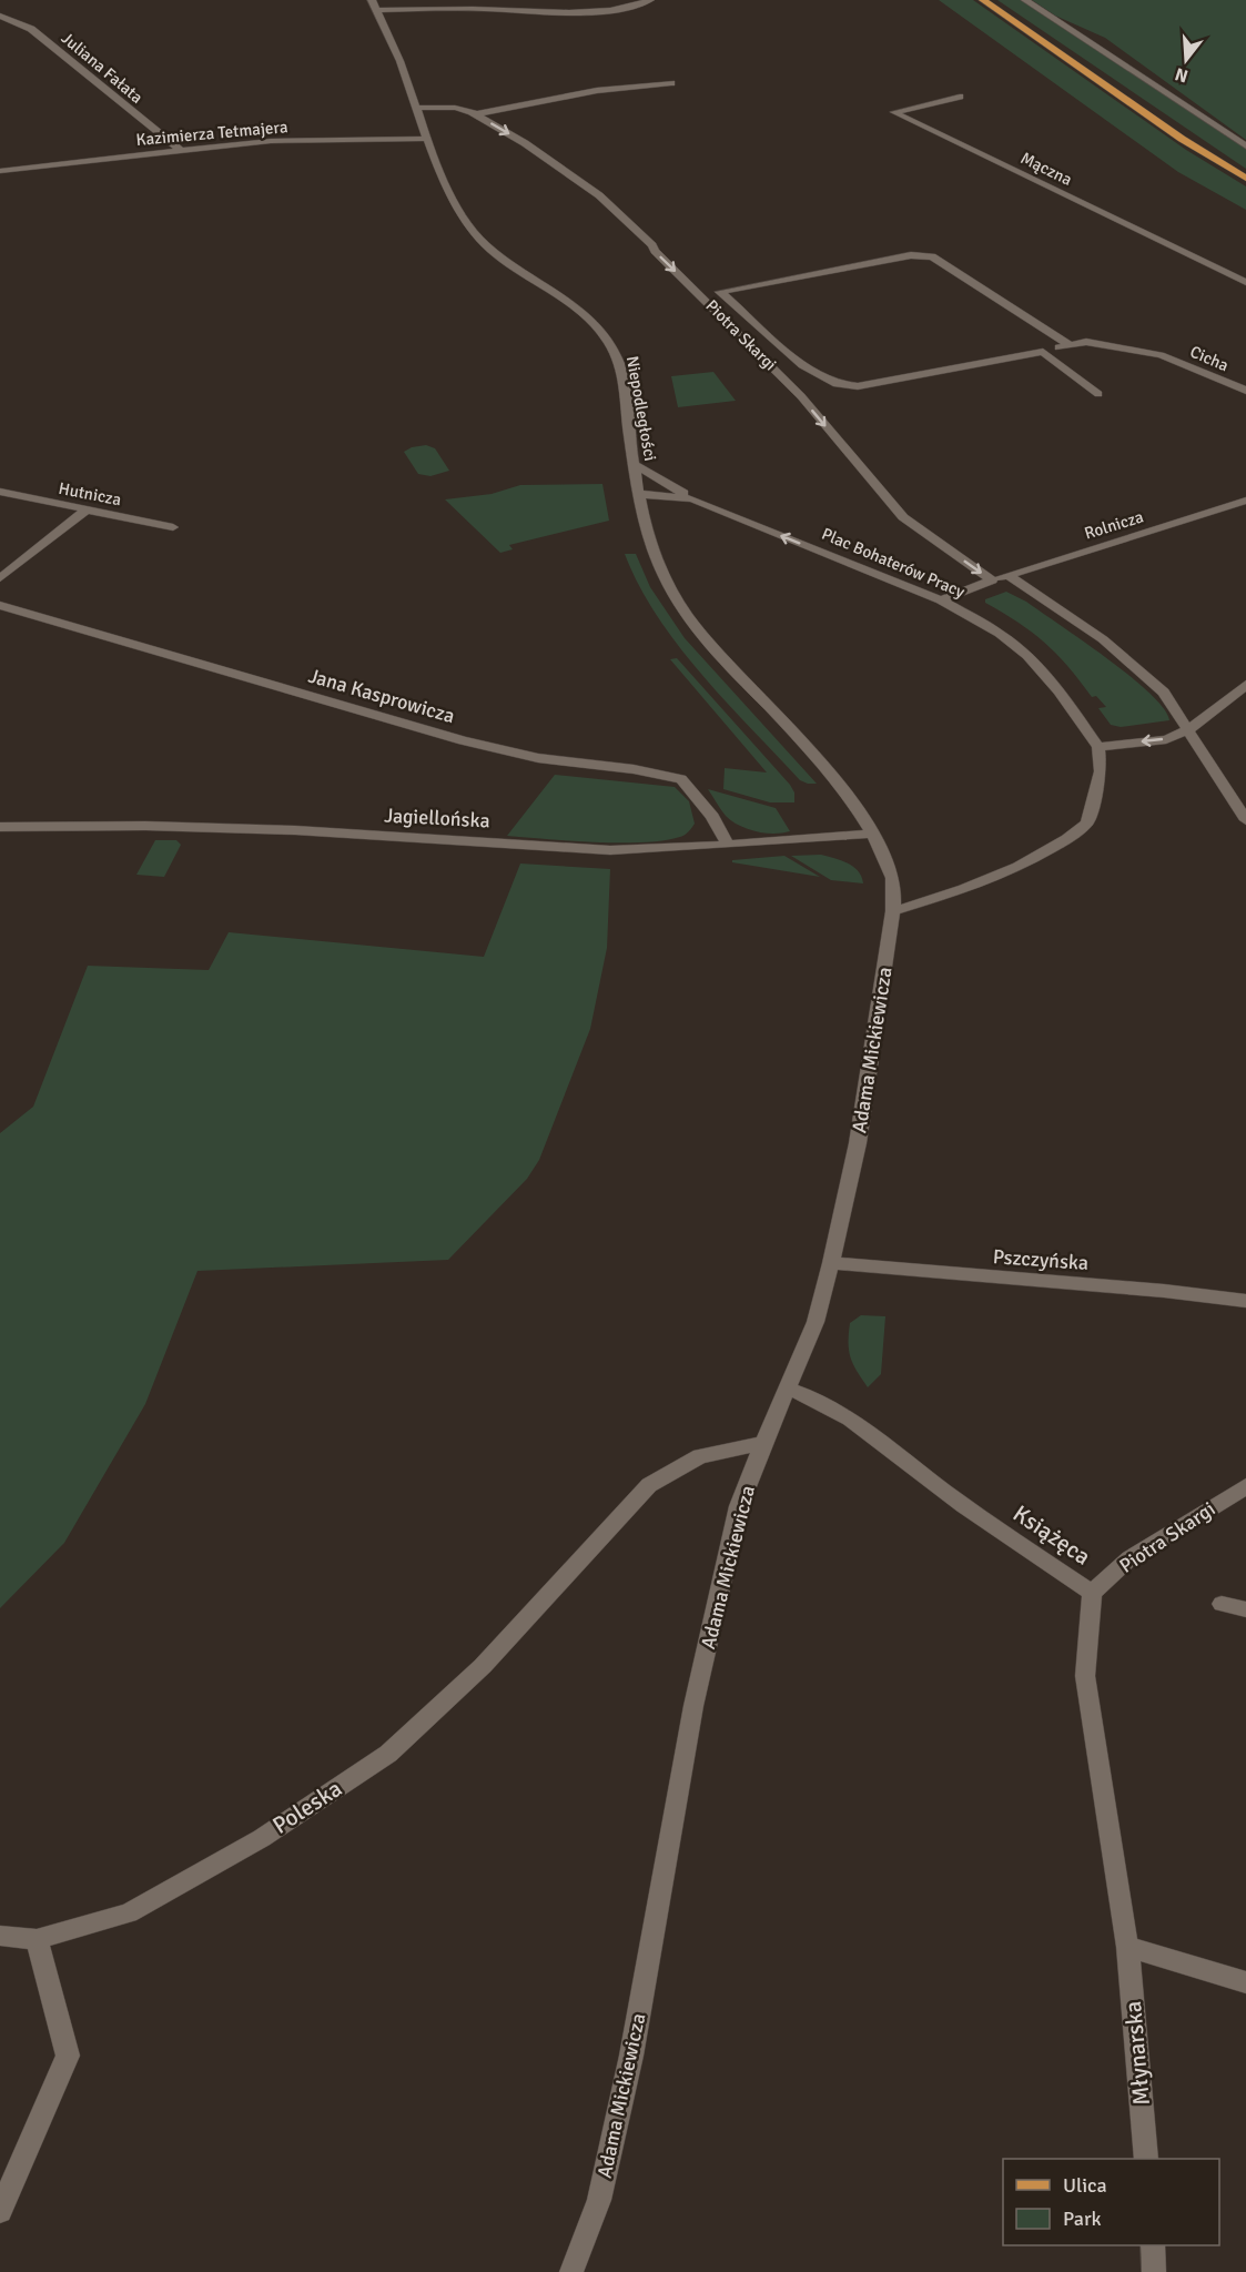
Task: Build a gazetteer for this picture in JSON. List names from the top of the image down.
{
  "streets": {
    "street": [
      "Juliana Fałata",
      "Kazimierza Tetmajera",
      "Mączna",
      "Piotra Skargi",
      "Cicha",
      "Niepodległości",
      "Hutnicza",
      "Rolnicza",
      "Plac Bohaterów Pracy",
      "Jana Kasprowicza",
      "Jagiellońska",
      "Adama Mickiewicza",
      "Pszczyńska",
      "Książęca",
      "Poleska",
      "Młynarska"
    ]
  },
  "crossings": [
    ["Juliana Fałata", "Kazimierza Tetmajera"],
    ["Kazimierza Tetmajera", "Niepodległości"],
    ["Piotra Skargi", "Niepodległości"],
    ["Piotra Skargi", "Rolnicza"],
    ["Piotra Skargi", "Książęca"],
    ["Niepodległości", "Plac Bohaterów Pracy"],
    ["Niepodległości", "Jagiellońska"],
    ["Niepodległości", "Adama Mickiewicza"],
    ["Jana Kasprowicza", "Jagiellońska"],
    ["Jagiellońska", "Adama Mickiewicza"],
    ["Adama Mickiewicza", "Pszczyńska"],
    ["Adama Mickiewicza", "Książęca"],
    ["Adama Mickiewicza", "Poleska"],
    ["Książęca", "Młynarska"]
  ],
  "one_way": ["Piotra Skargi", "Plac Bohaterów Pracy"],
  "legend": ["Ulica", "Park"],
  "north": "bottom"
}
